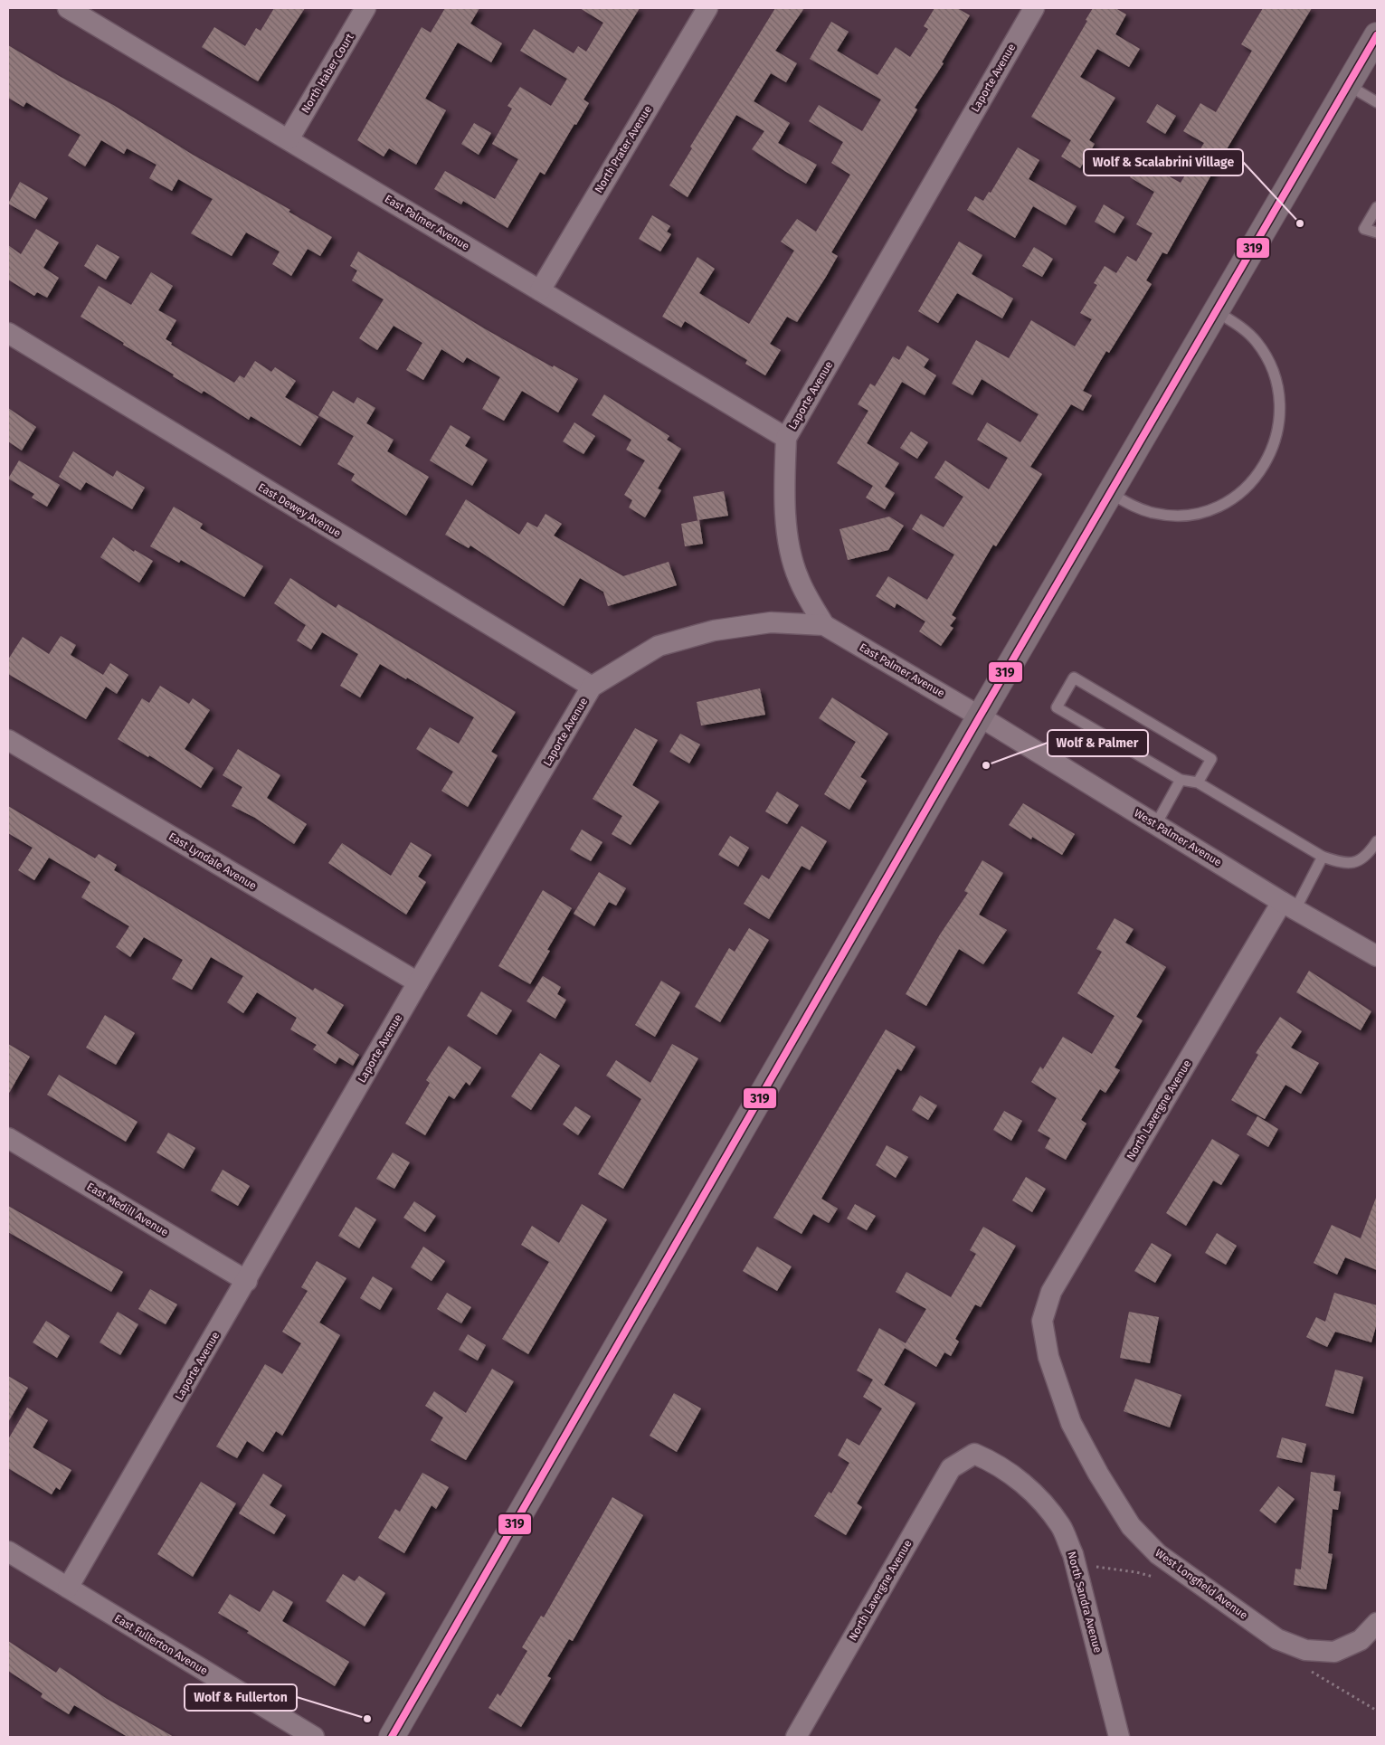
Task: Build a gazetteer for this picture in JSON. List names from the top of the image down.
{
  "streets": {
    "street": [
      "North Haber Court",
      "Laporte Avenue",
      "North Prater Avenue",
      "East Palmer Avenue",
      "East Dewey Avenue",
      "West Palmer Avenue",
      "East Lyndale Avenue",
      "North Lavergne Avenue",
      "East Medill Avenue",
      "West Longfield Avenue",
      "North Sandra Avenue",
      "East Fullerton Avenue"
    ]
  },
  "crossings": [
    ["North Haber Court", "East Palmer Avenue"],
    ["Laporte Avenue", "East Palmer Avenue"],
    ["Laporte Avenue", "East Dewey Avenue"],
    ["Laporte Avenue", "East Lyndale Avenue"],
    ["Laporte Avenue", "East Medill Avenue"],
    ["Laporte Avenue", "East Fullerton Avenue"],
    ["North Prater Avenue", "East Palmer Avenue"],
    ["East Palmer Avenue", "West Palmer Avenue"],
    ["West Palmer Avenue", "North Lavergne Avenue"],
    ["North Lavergne Avenue", "West Longfield Avenue"],
    ["North Lavergne Avenue", "North Sandra Avenue"]
  ],
  "places": ["Wolf & Scalabrini Village", "Wolf & Palmer", "Wolf & Fullerton"],
  "lines": ["transit line 319"]
}
